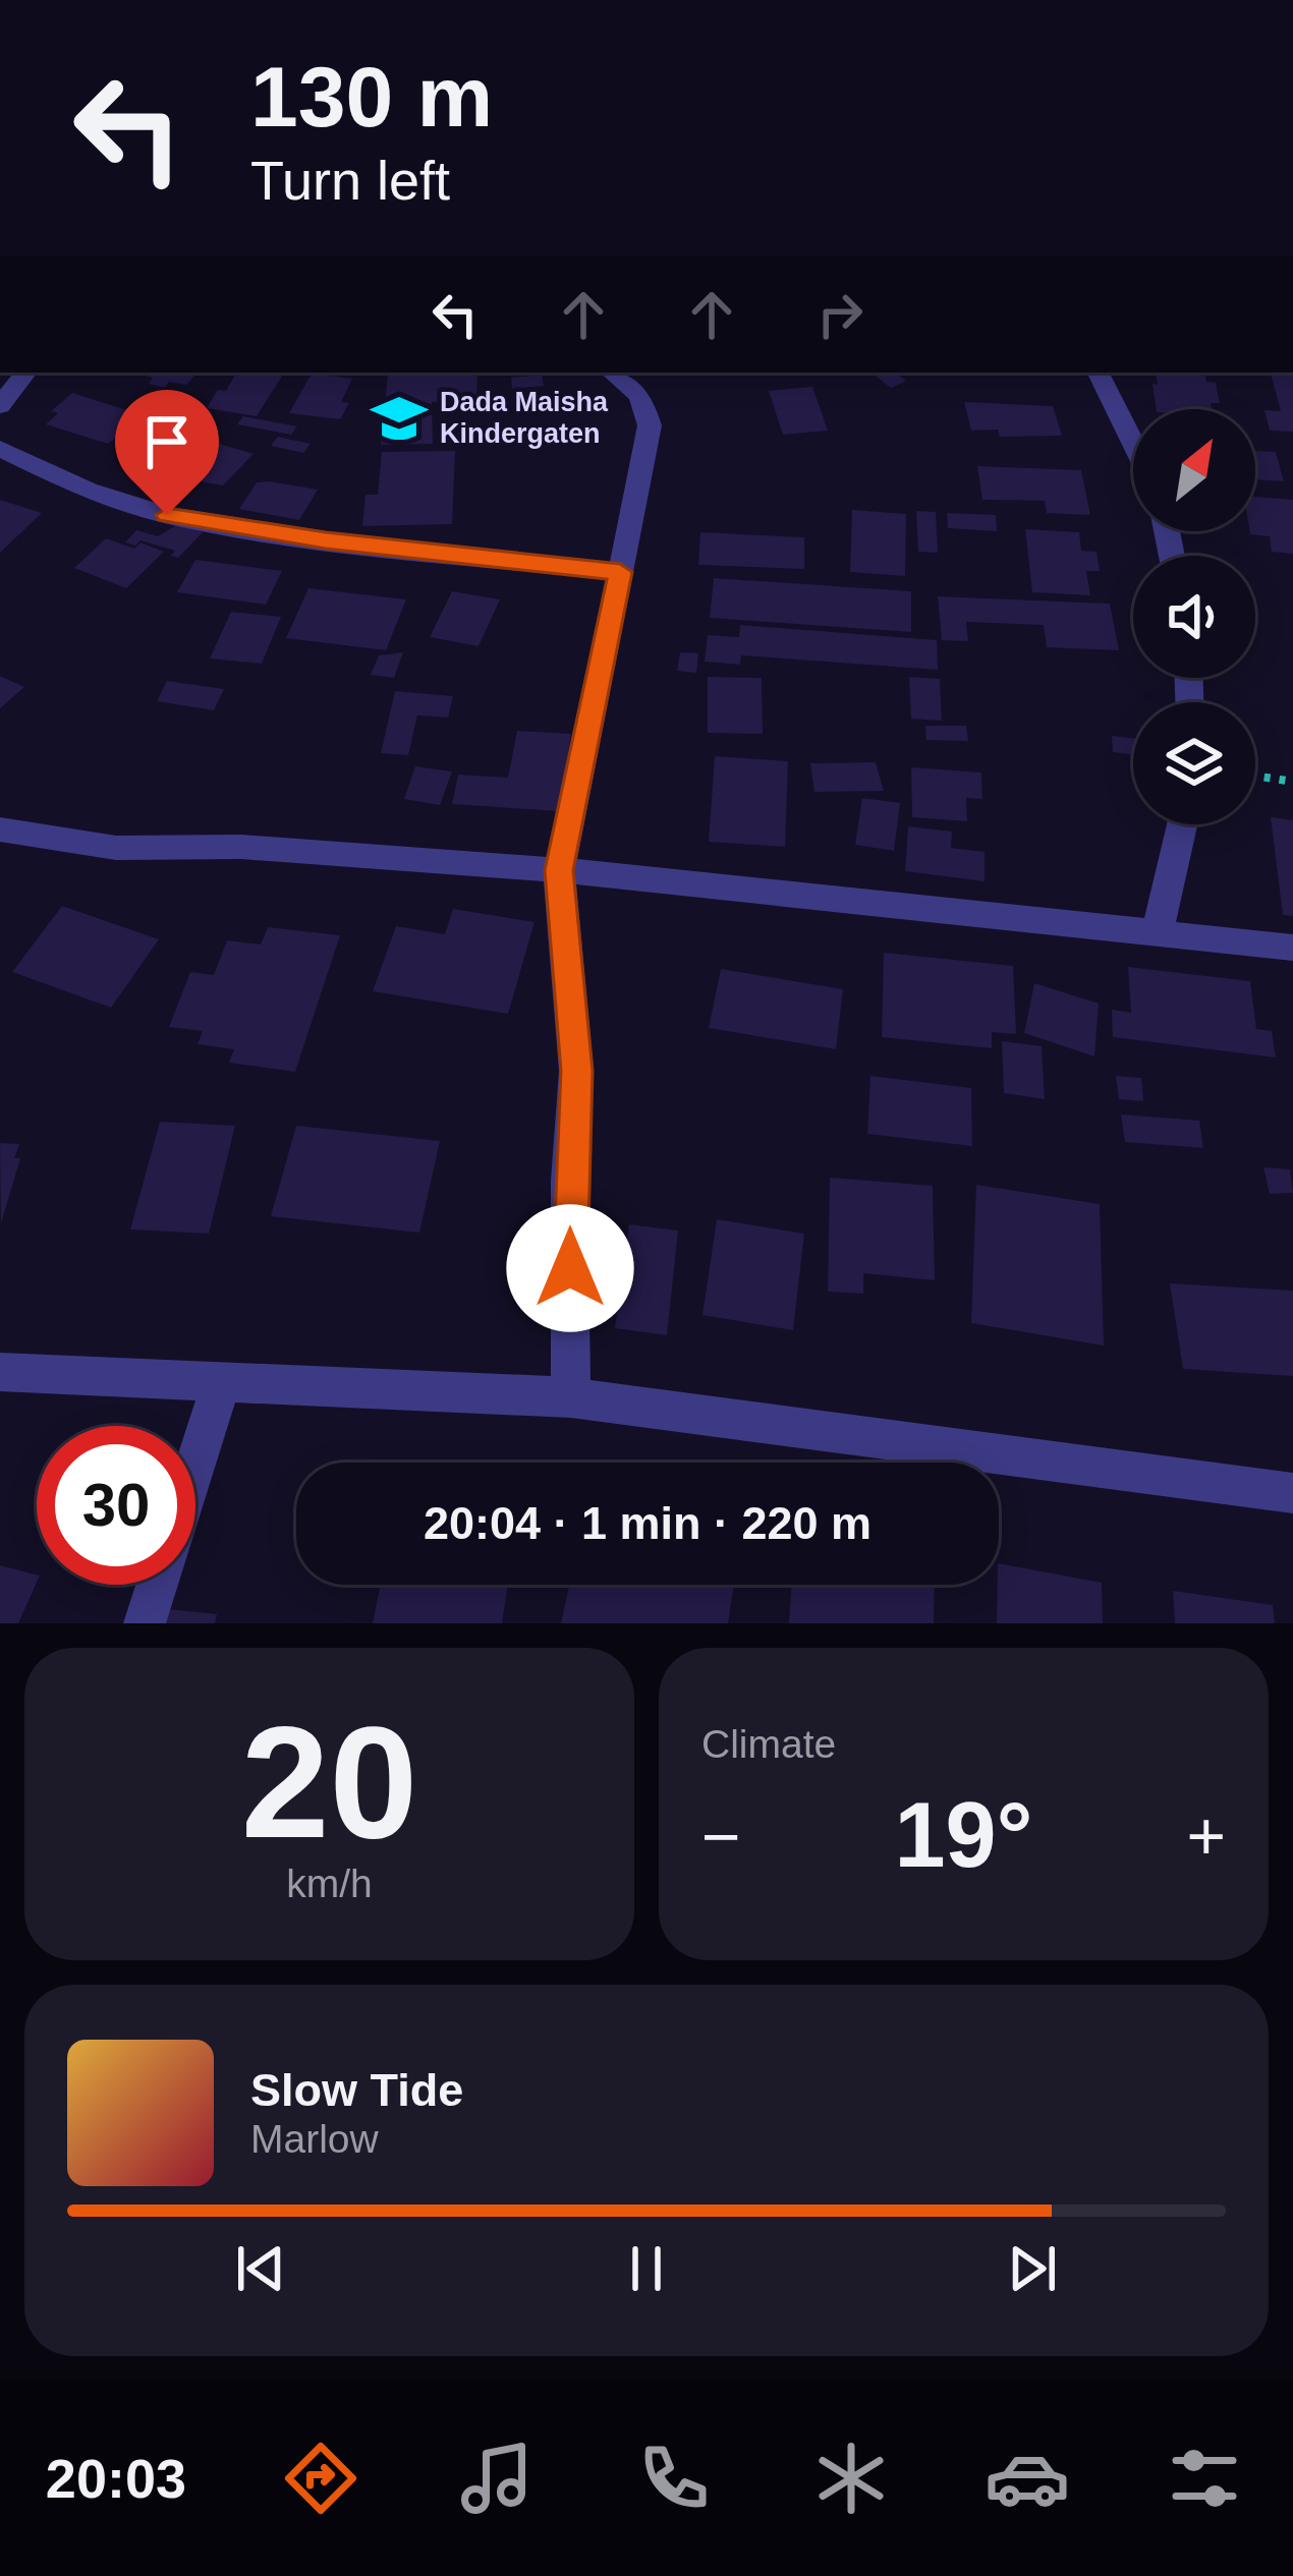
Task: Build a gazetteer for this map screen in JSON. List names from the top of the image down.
{
  "places": {
    "school or university": ["Dada Maisha Kindergaten"]
  },
  "north": "top right",
  "page": {
    "turn": ["130 m", "Turn left"],
    "limit": "30",
    "trip": "20:04 · 1 min · 220 m",
    "tile": [
      ["20", "km/h"],
      "Climate"
    ],
    "heat": ["−", "19°", "+"],
    "song": ["Slow Tide", "Marlow"],
    "tabs": "20:03"
  }
}
